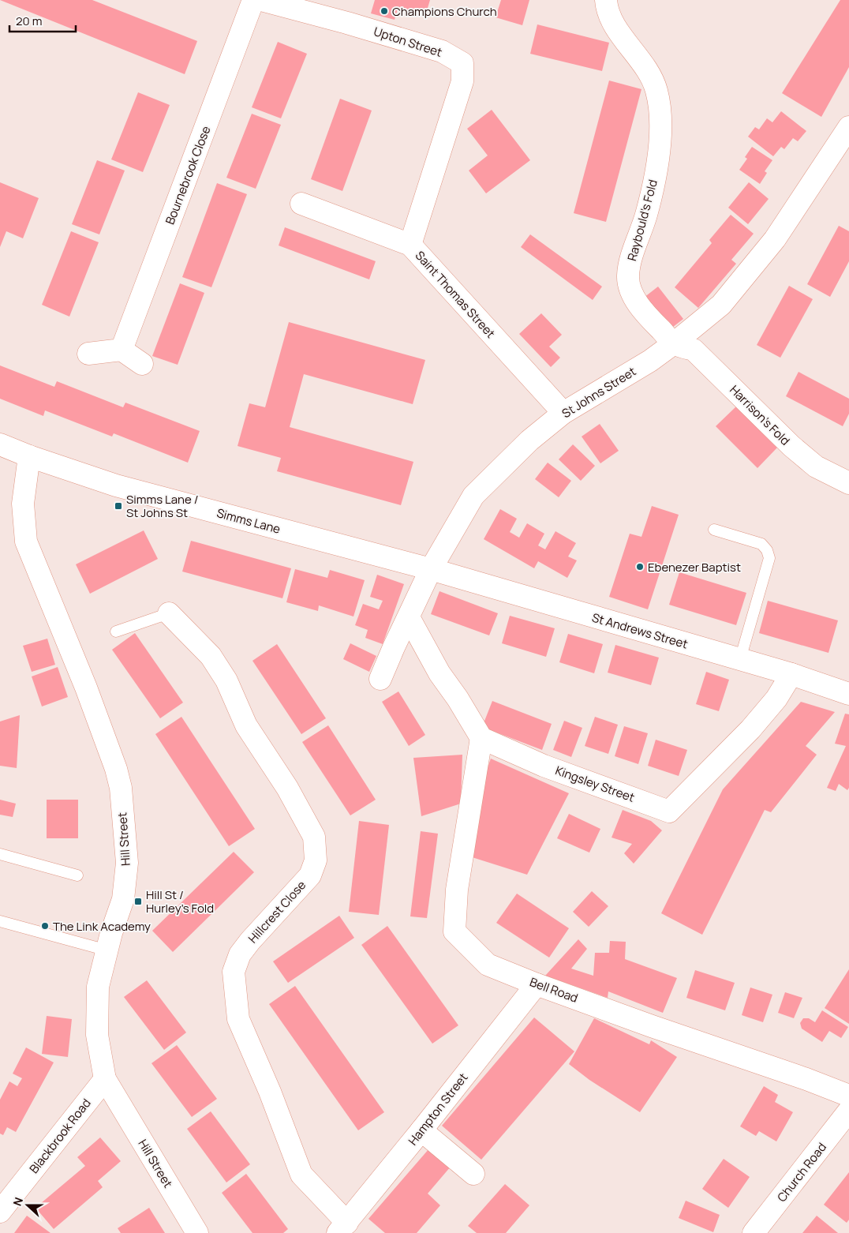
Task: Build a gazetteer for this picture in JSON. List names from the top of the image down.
{
  "streets": {
    "street": [
      "Upton Street",
      "Bournebrook Close",
      "Raybould's Fold",
      "Saint Thomas Street",
      "St Johns Street",
      "Harrison's Fold",
      "Simms Lane",
      "St Andrews Street",
      "Kingsley Street",
      "Hill Street",
      "Hillcrest Close",
      "Bell Road",
      "Hampton Street",
      "Blackbrook Road",
      "Church Road"
    ]
  },
  "crossings": [
    ["Upton Street", "Saint Thomas Street"],
    ["Raybould's Fold", "St Johns Street"],
    ["Raybould's Fold", "Harrison's Fold"],
    ["Saint Thomas Street", "St Johns Street"],
    ["St Johns Street", "Harrison's Fold"],
    ["St Johns Street", "Simms Lane"],
    ["St Johns Street", "St Andrews Street"],
    ["Simms Lane", "St Andrews Street"],
    ["Simms Lane", "Hill Street"],
    ["St Andrews Street", "Kingsley Street"],
    ["Kingsley Street", "Bell Road"],
    ["Hill Street", "Blackbrook Road"],
    ["Hillcrest Close", "Hampton Street"],
    ["Bell Road", "Hampton Street"]
  ],
  "places": {
    "other": ["Champions Church", "Ebenezer Baptist", "The Link Academy"],
    "transit": ["Simms Lane / St Johns St", "Hill St / Hurley's Fold"]
  },
  "scale_bar": "20 m",
  "north": "left"
}
